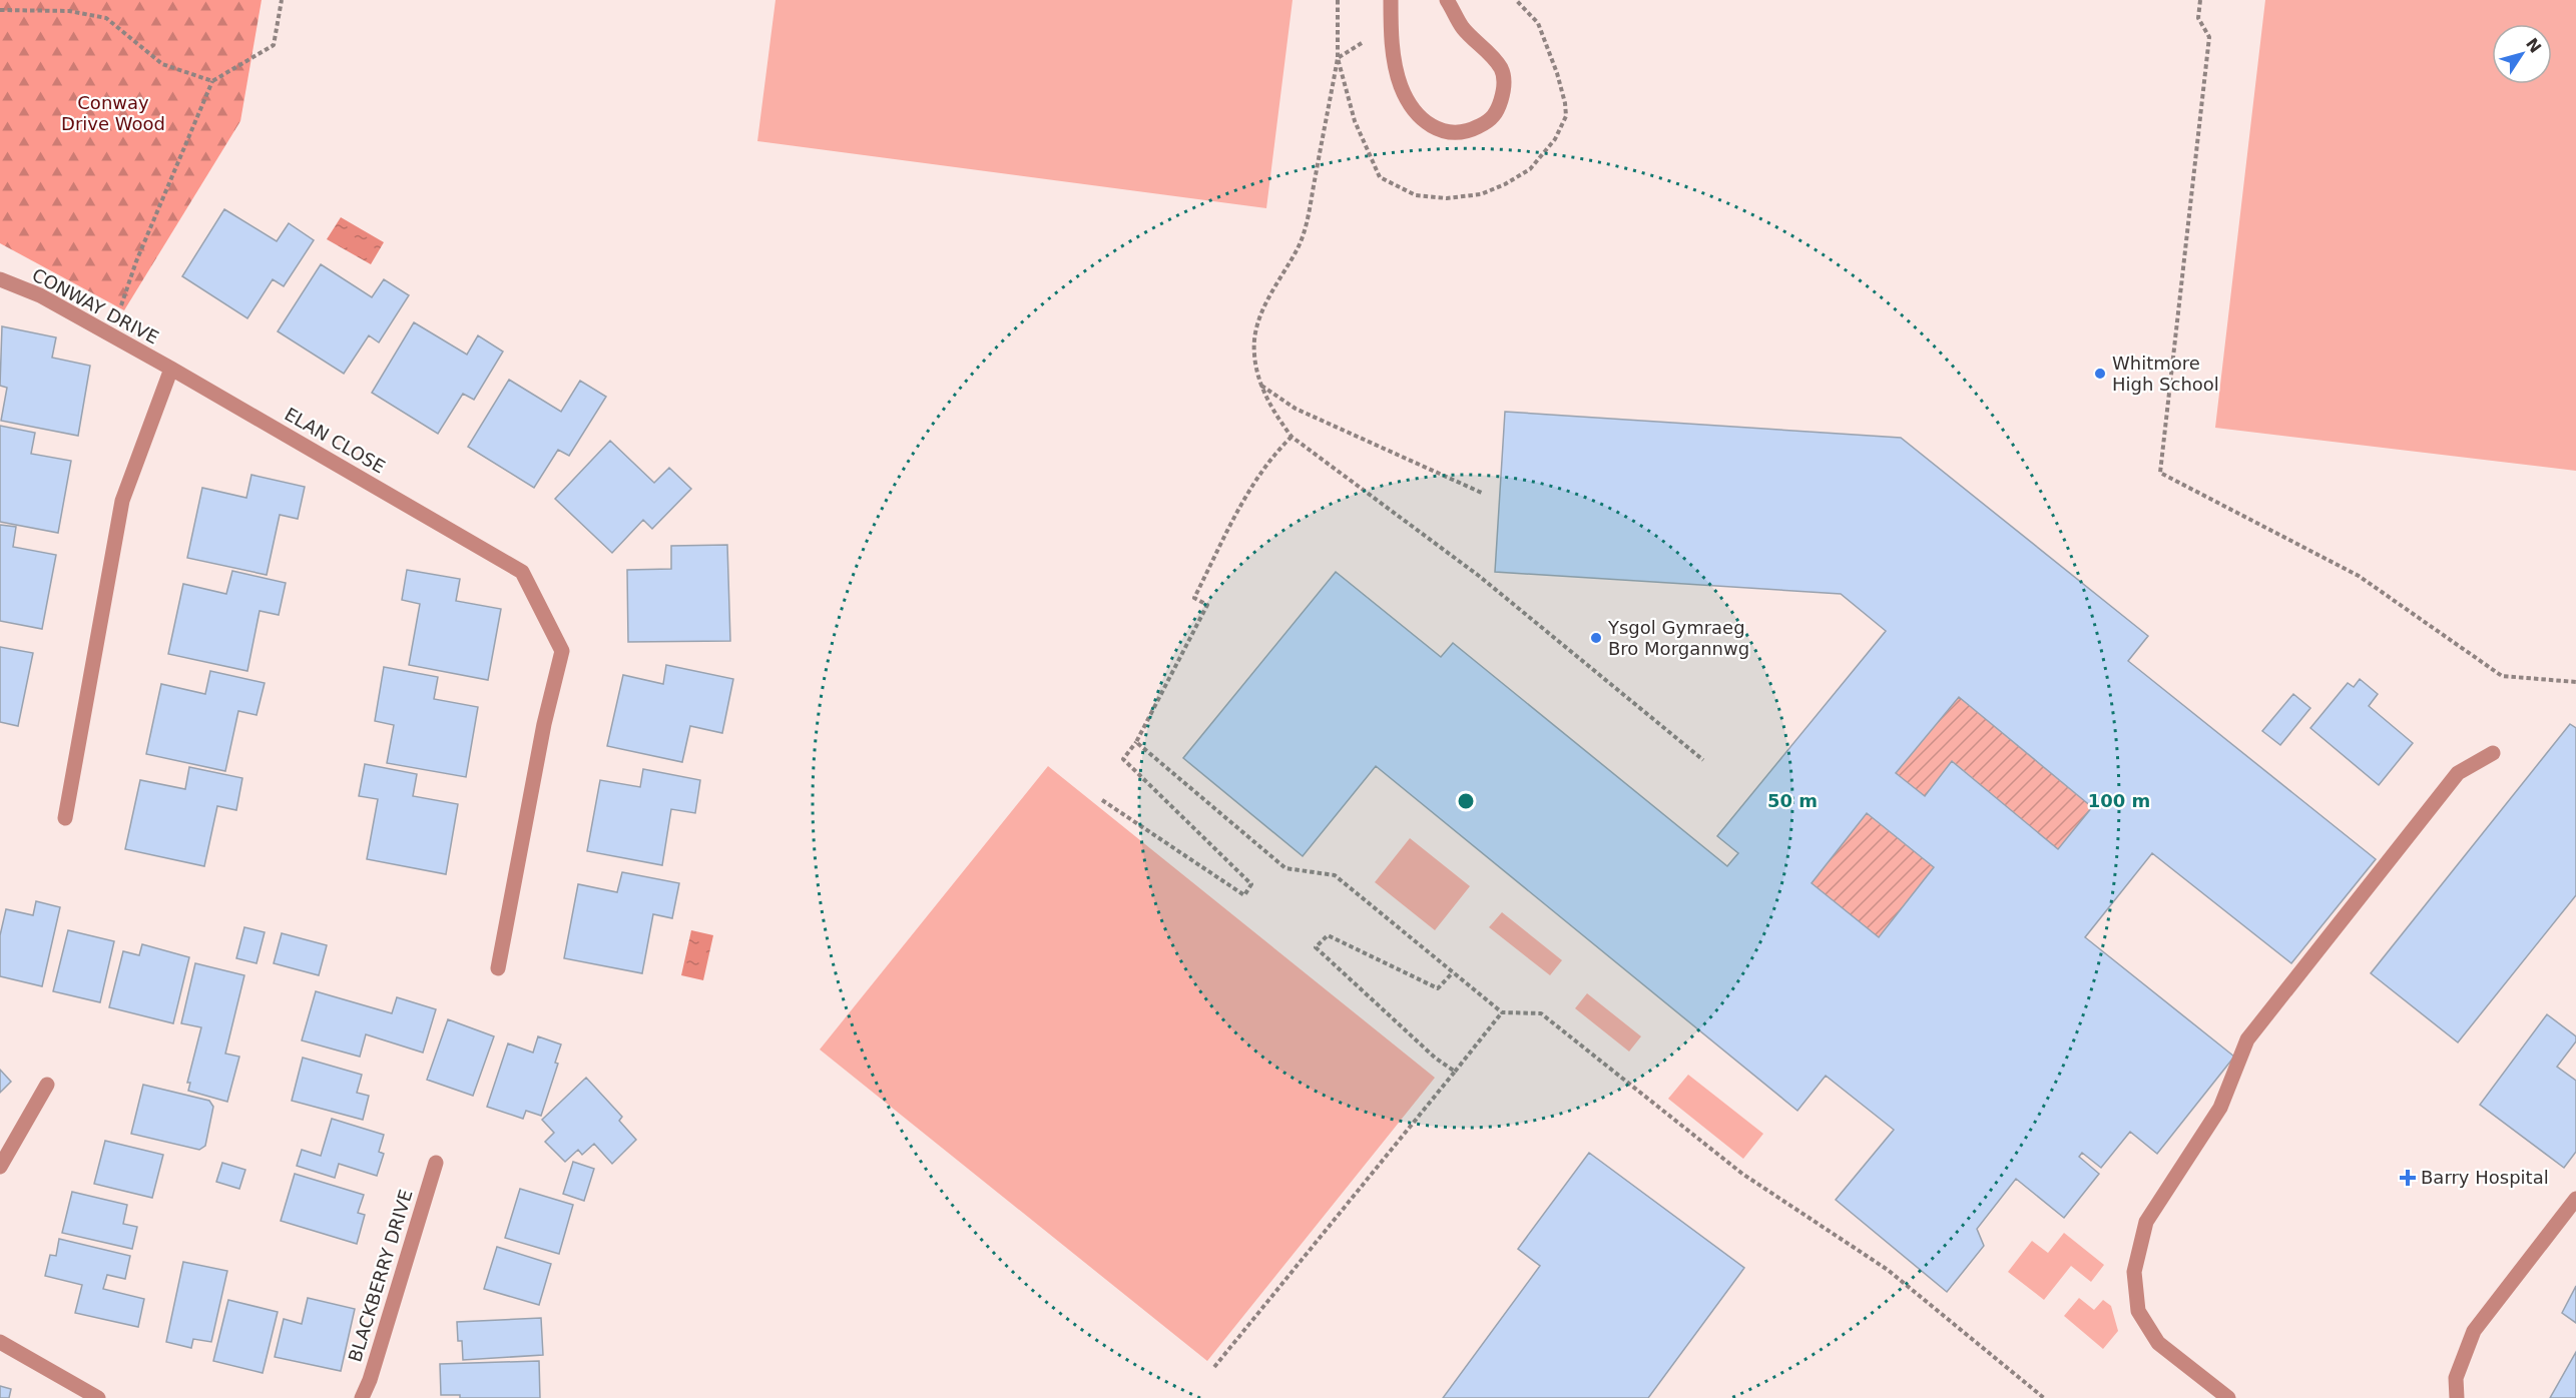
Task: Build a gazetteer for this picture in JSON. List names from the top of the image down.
{
  "streets": {
    "street": ["CONWAY DRIVE", "ELAN CLOSE", "BLACKBERRY DRIVE"]
  },
  "crossings": [
    ["CONWAY DRIVE", "ELAN CLOSE"]
  ],
  "parks": ["Conway Drive Wood"],
  "places": {
    "other": ["Whitmore High School", "Ysgol Gymraeg Bro Morgannwg"],
    "health": ["Barry Hospital"]
  },
  "north": "top right",
  "rings": ["50 m", "100 m"]
}
